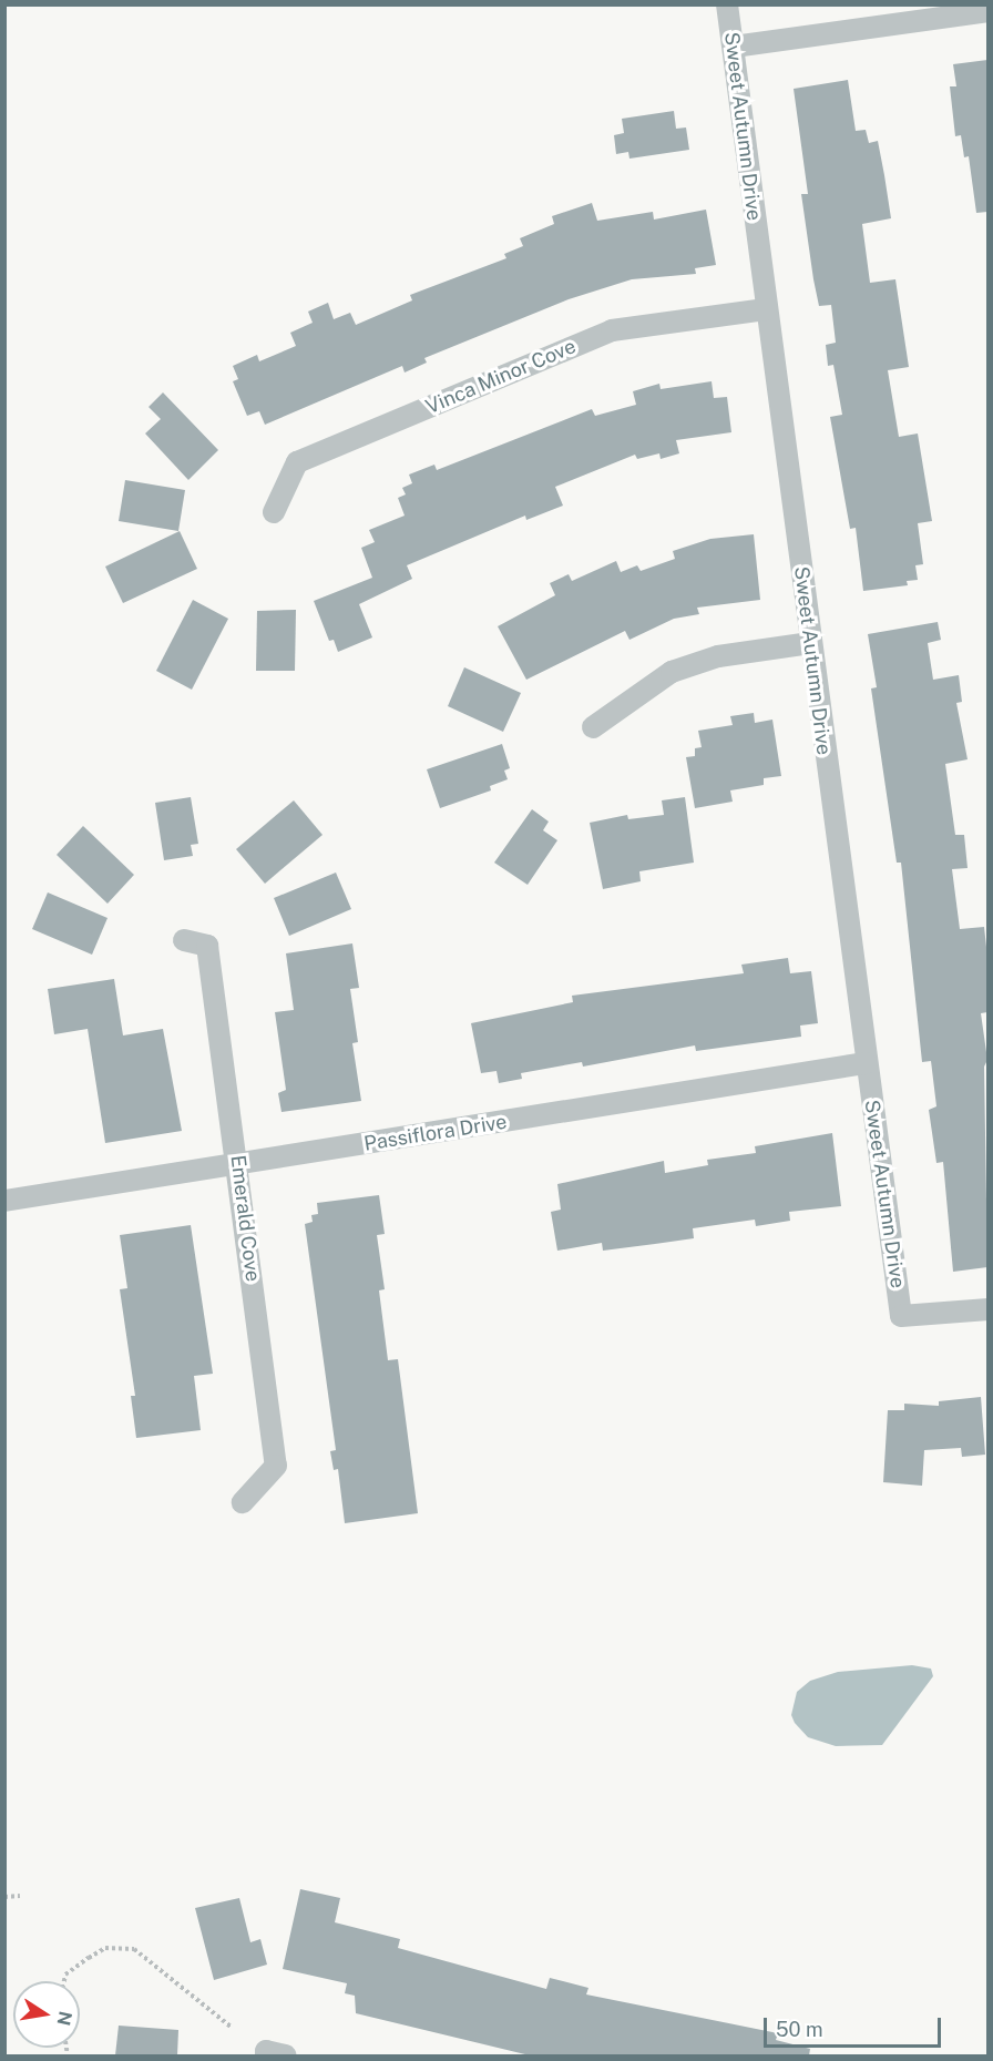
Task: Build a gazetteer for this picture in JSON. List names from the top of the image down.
{
  "streets": {
    "street": [
      "Sweet Autumn Drive",
      "Vinca Minor Cove",
      "Passiflora Drive",
      "Emerald Cove"
    ]
  },
  "crossings": [
    ["Sweet Autumn Drive", "Vinca Minor Cove"],
    ["Sweet Autumn Drive", "Passiflora Drive"],
    ["Passiflora Drive", "Emerald Cove"]
  ],
  "scale_bar": "50 m",
  "north": "right"
}
